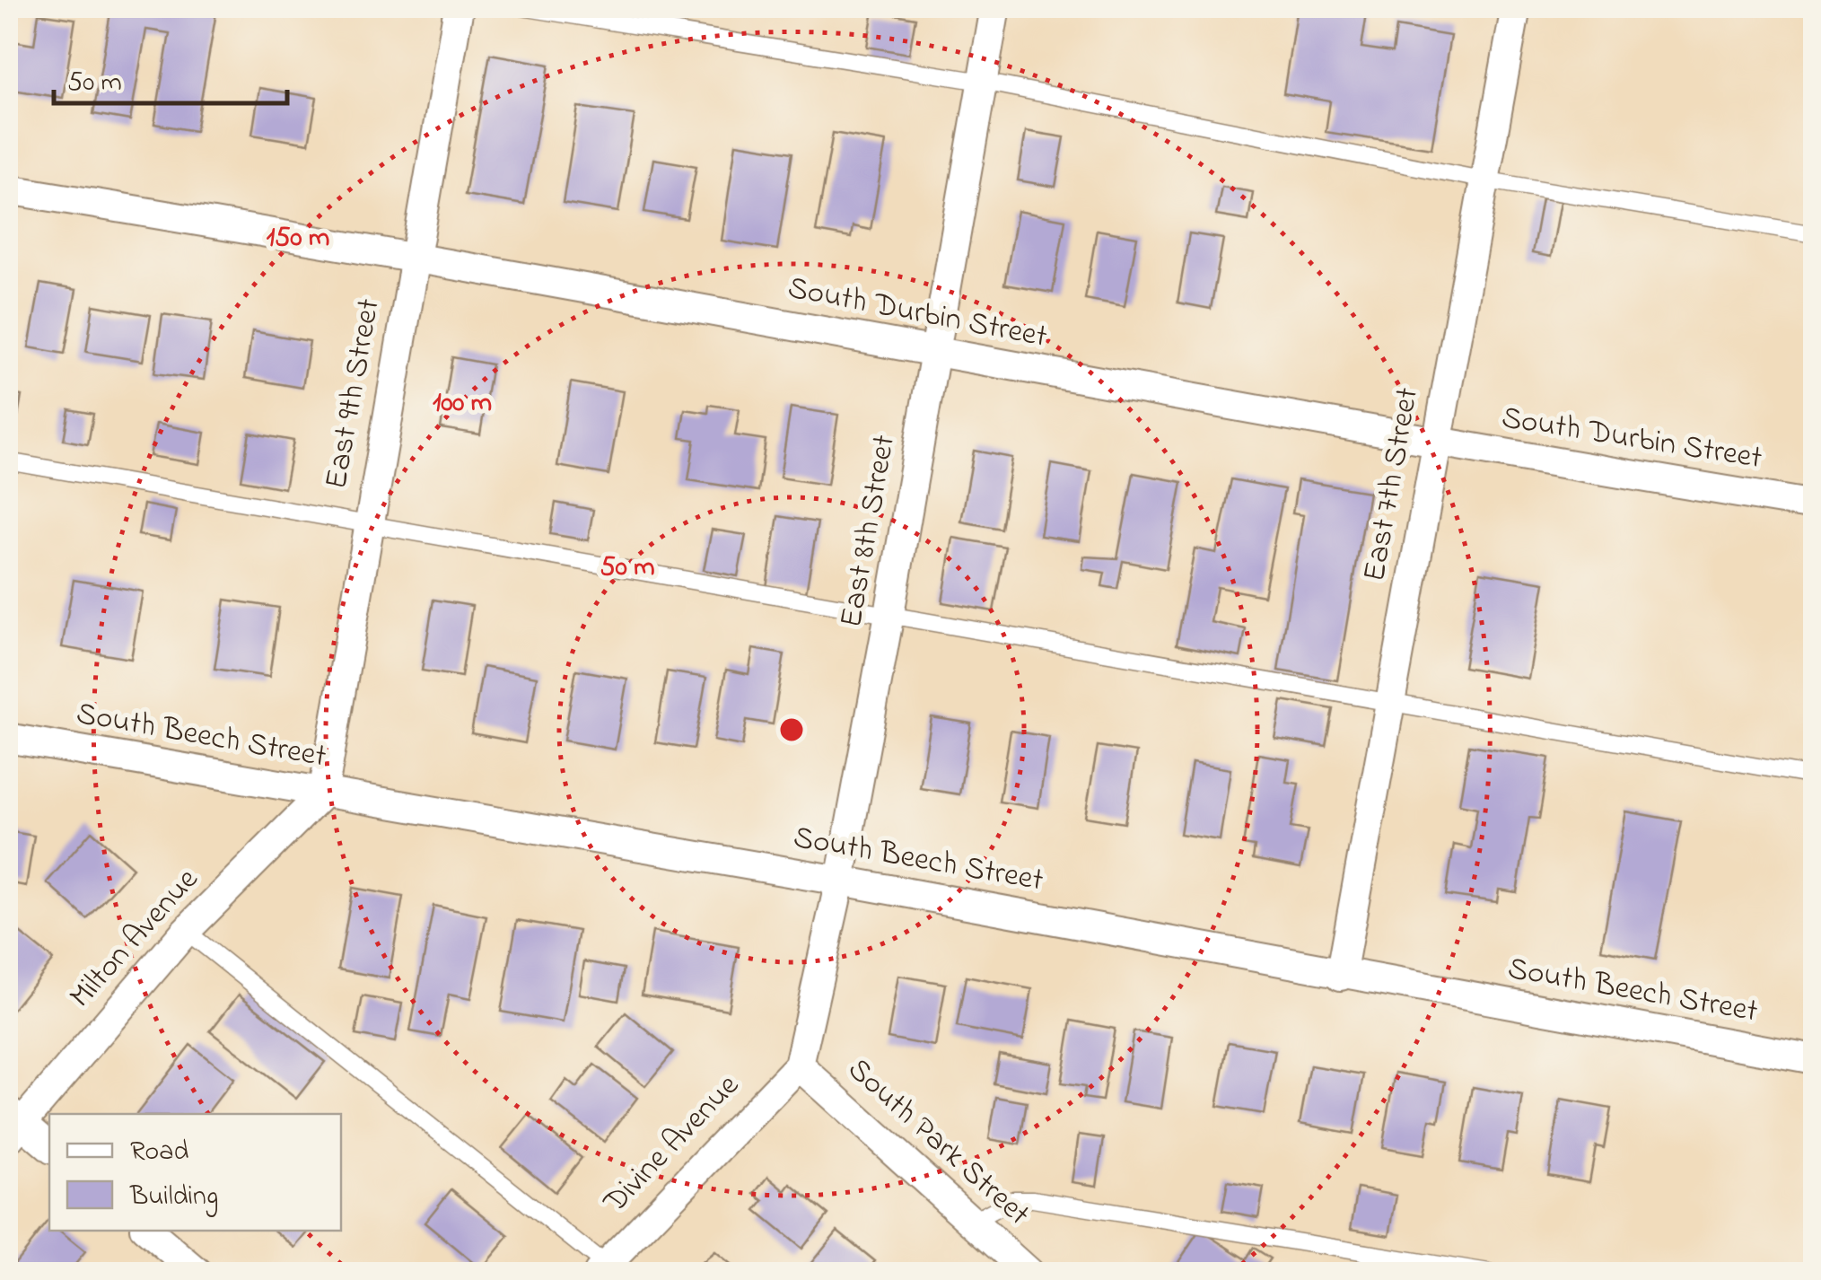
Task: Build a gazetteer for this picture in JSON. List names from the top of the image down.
{
  "streets": {
    "street": [
      "South Durbin Street",
      "East 9th Street",
      "East 7th Street",
      "East 8th Street",
      "South Beech Street",
      "Milton Avenue",
      "South Park Street",
      "Divine Avenue"
    ]
  },
  "crossings": [
    ["South Durbin Street", "East 9th Street"],
    ["South Durbin Street", "East 7th Street"],
    ["South Durbin Street", "East 8th Street"],
    ["East 9th Street", "South Beech Street"],
    ["East 9th Street", "Milton Avenue"],
    ["East 7th Street", "South Beech Street"],
    ["East 8th Street", "South Beech Street"],
    ["East 8th Street", "South Park Street"],
    ["East 8th Street", "Divine Avenue"],
    ["South Beech Street", "Milton Avenue"],
    ["South Park Street", "Divine Avenue"]
  ],
  "legend": ["Road", "Building"],
  "scale_bar": "50 m",
  "rings": ["150 m", "100 m", "50 m"]
}
